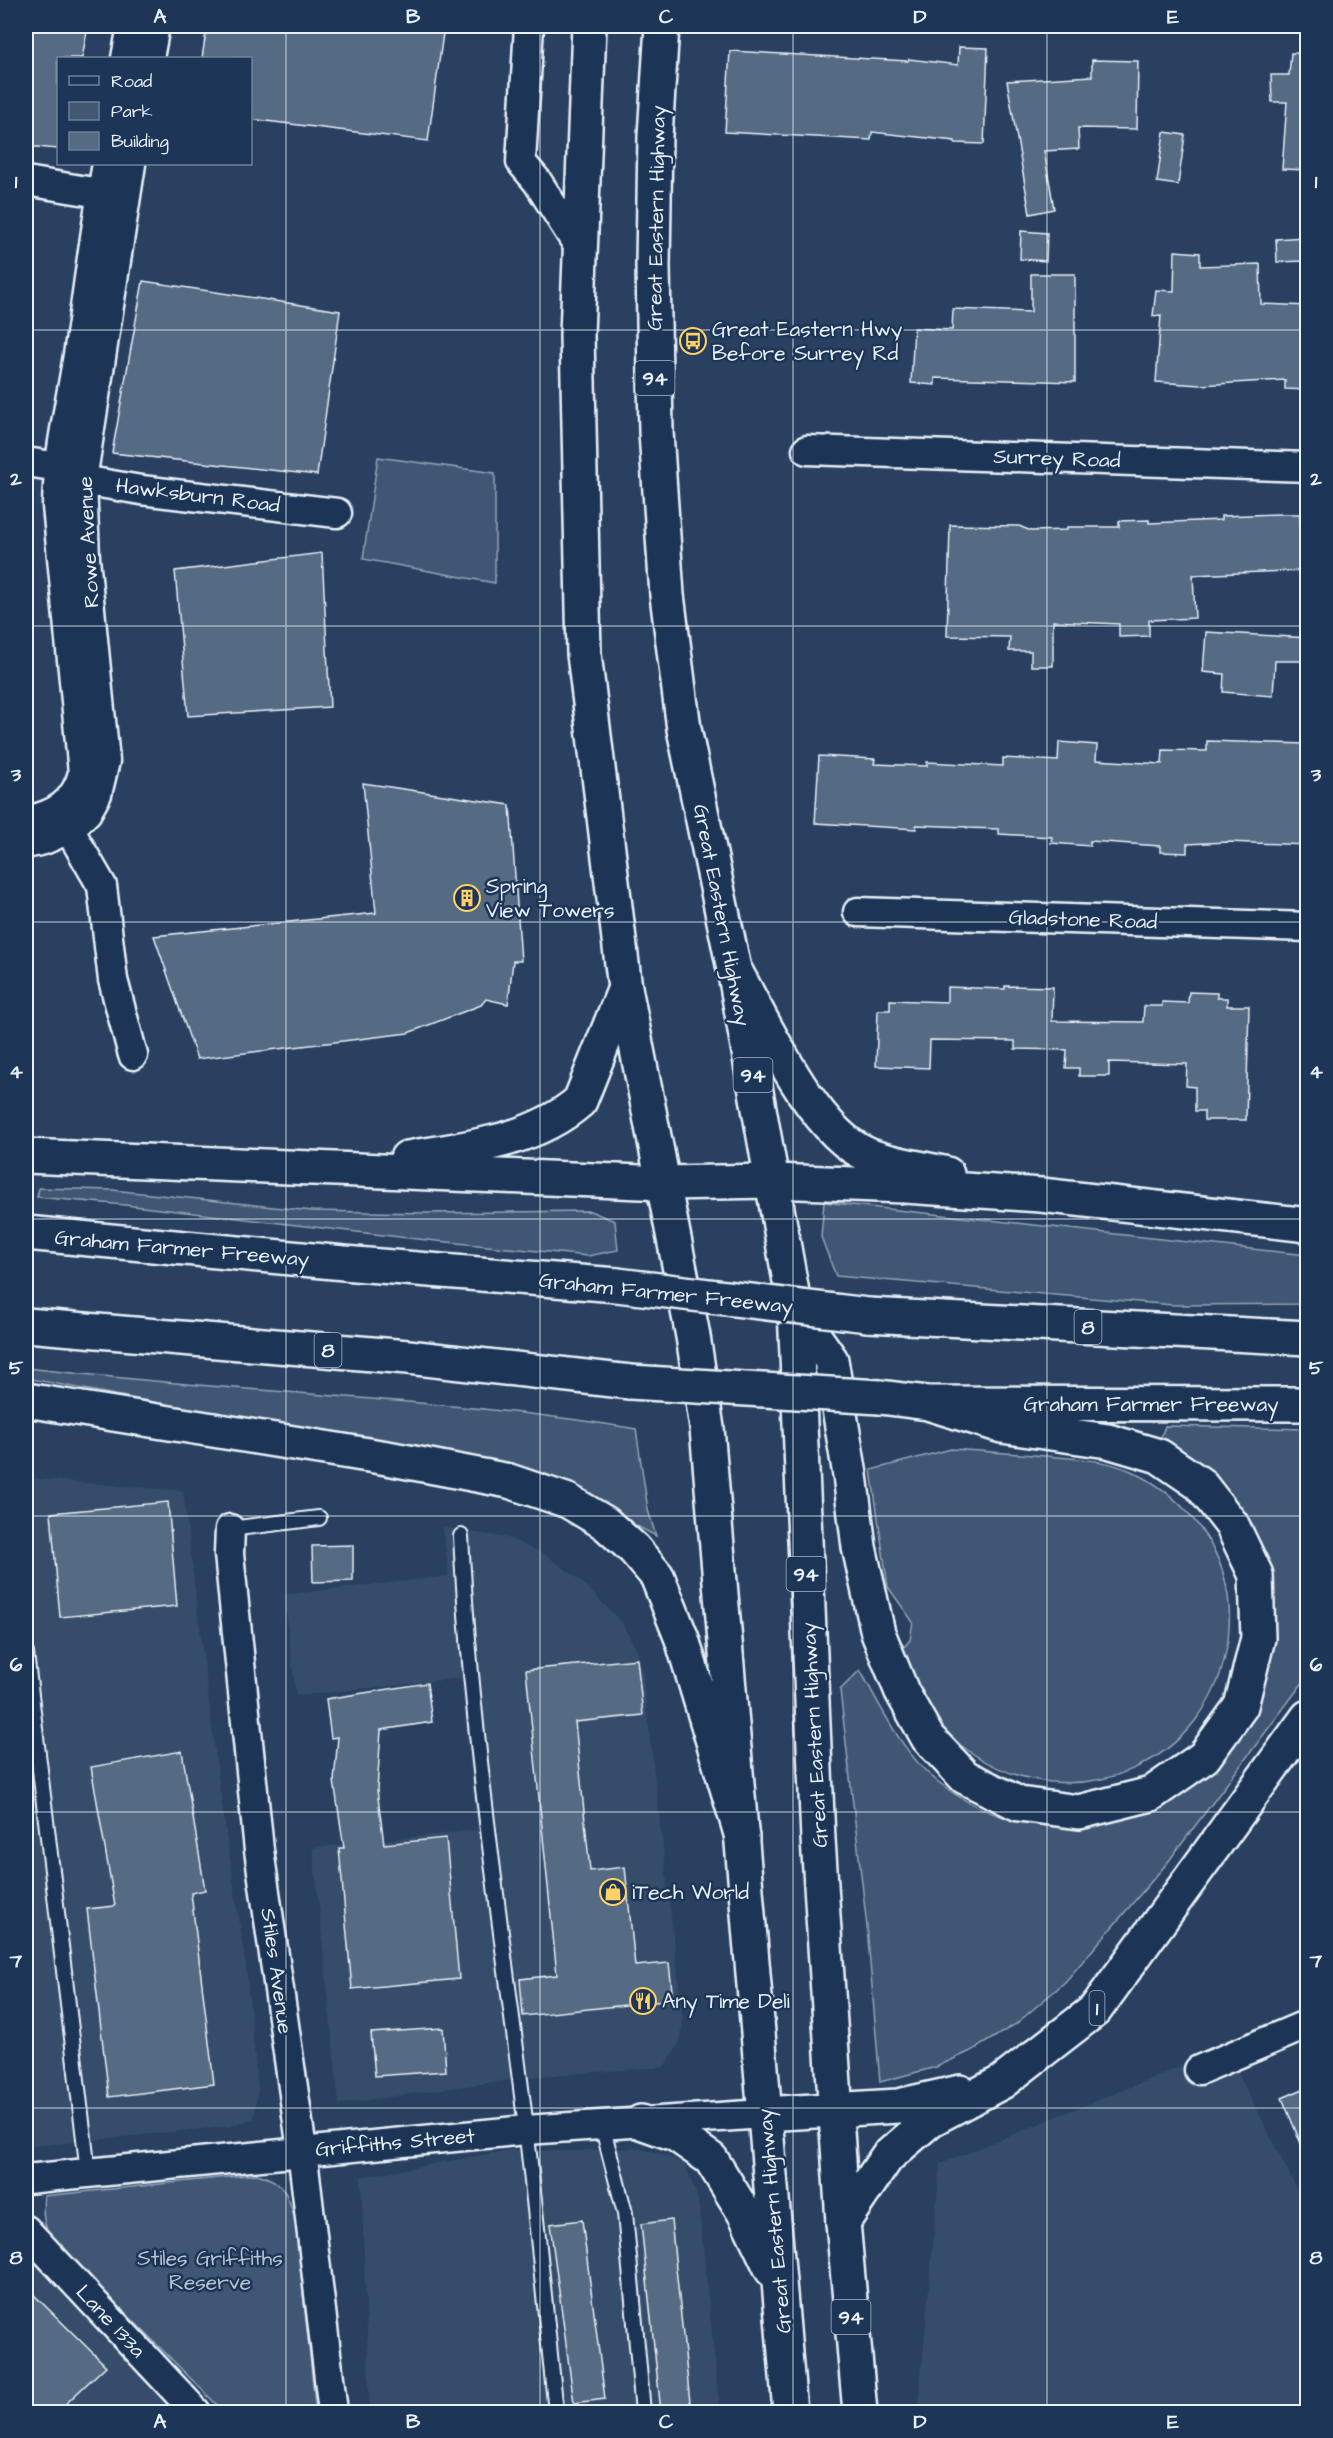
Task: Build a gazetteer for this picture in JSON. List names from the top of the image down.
{
  "streets": {
    "highway": [
      "Great Eastern Highway",
      "94",
      "Graham Farmer Freeway",
      "8",
      "1"
    ],
    "street": [
      "Surrey Road",
      "Hawksburn Road",
      "Rowe Avenue",
      "Gladstone Road",
      "Stiles Avenue",
      "Griffiths Street",
      "Lane 133a"
    ]
  },
  "crossings": [
    ["Great Eastern Highway", "1"],
    ["Great Eastern Highway", "Griffiths Street"],
    ["Hawksburn Road", "Rowe Avenue"],
    ["Stiles Avenue", "Griffiths Street"],
    ["1", "Griffiths Street"]
  ],
  "parks": ["Stiles Griffiths Reserve"],
  "places": {
    "bus stop": ["Great Eastern Hwy Before Surrey Rd"],
    "building": ["Spring View Towers"],
    "shop": ["iTech World"],
    "restaurant": ["Any Time Deli"]
  },
  "legend": ["Road", "Park", "Building"],
  "grid": {
    "columns": [
      "A",
      "B",
      "C",
      "D",
      "E"
    ],
    "rows": [
      "1",
      "2",
      "3",
      "4",
      "5",
      "6",
      "7",
      "8"
    ]
  }
}
